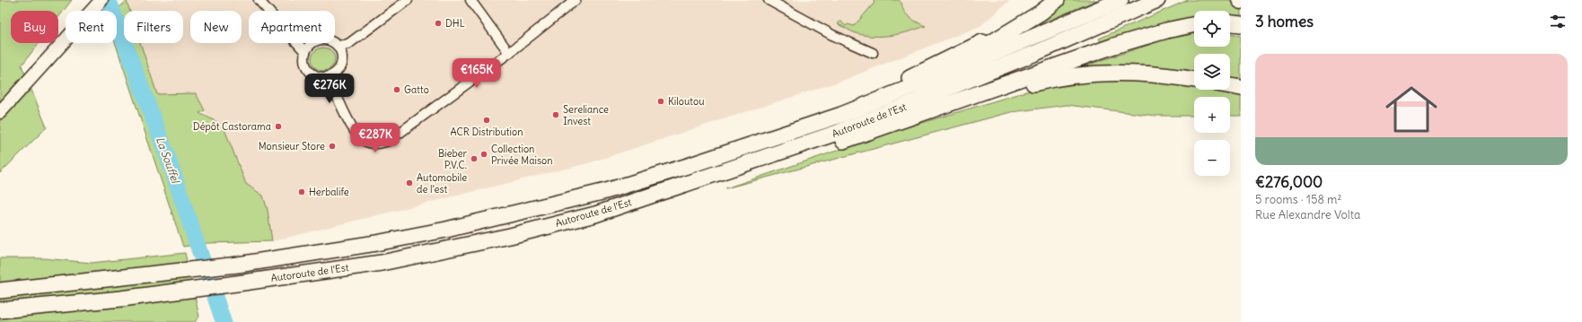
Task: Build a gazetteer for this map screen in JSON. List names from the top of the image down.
{
  "streets": {
    "highway": ["Autoroute de l’Est"]
  },
  "water": ["La Souffel"],
  "places": [
    "DHL",
    "Gatto",
    "Kiloutou",
    "Sereliance Invest",
    "ACR Distribution",
    "Dépôt Castorama",
    "Monsieur Store",
    "Collection Privée Maison",
    "Bieber P.V.C.",
    "Automobile de l’est",
    "Herbalife"
  ],
  "page": {
    "heading": "3 homes",
    "map_buttons": ["+", "−"],
    "chip": [
      "Buy",
      "Rent",
      "Filters",
      "New",
      "Apartment"
    ],
    "list": [
      {
        "name": "€276,000",
        "note": "5 rooms · 158 m² · Rue Alexandre Volta"
      }
    ],
    "price": ["€165K", "€276K", "€287K"]
  }
}
